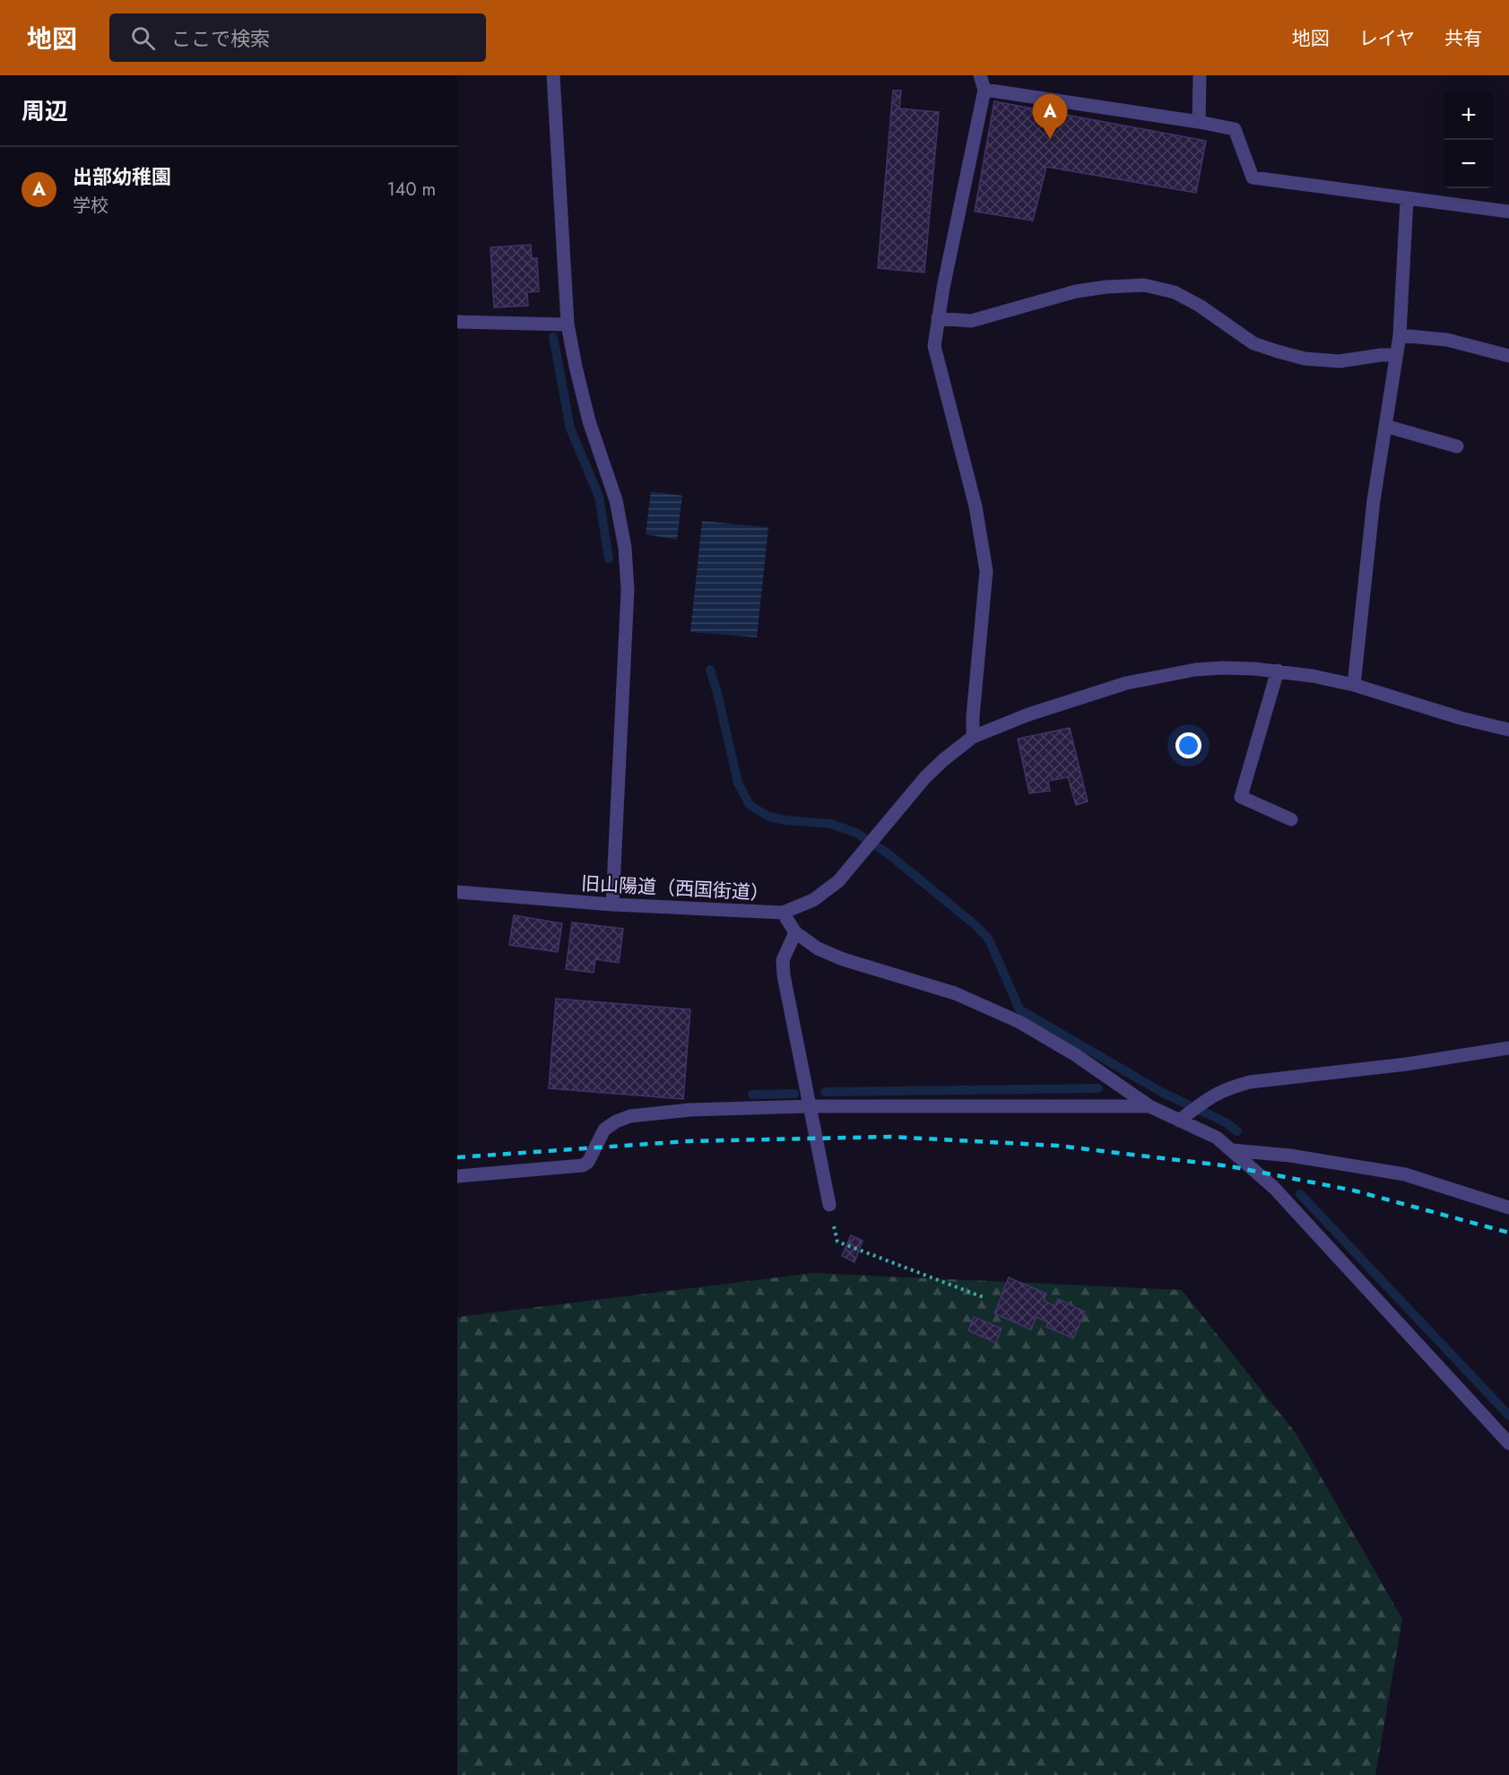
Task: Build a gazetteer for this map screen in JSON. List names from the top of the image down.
{
  "streets": {
    "street": ["旧山陽道（西国街道）"]
  },
  "page": {
    "header": "地図",
    "search": "ここで検索",
    "nav": ["地図", "レイヤ", "共有"],
    "heading": "周辺",
    "map_buttons": ["+", "−"],
    "pins": "A",
    "list": [
      {
        "mark": "A",
        "name": "出部幼稚園",
        "note": "学校",
        "value": "140 m"
      }
    ]
  }
}
